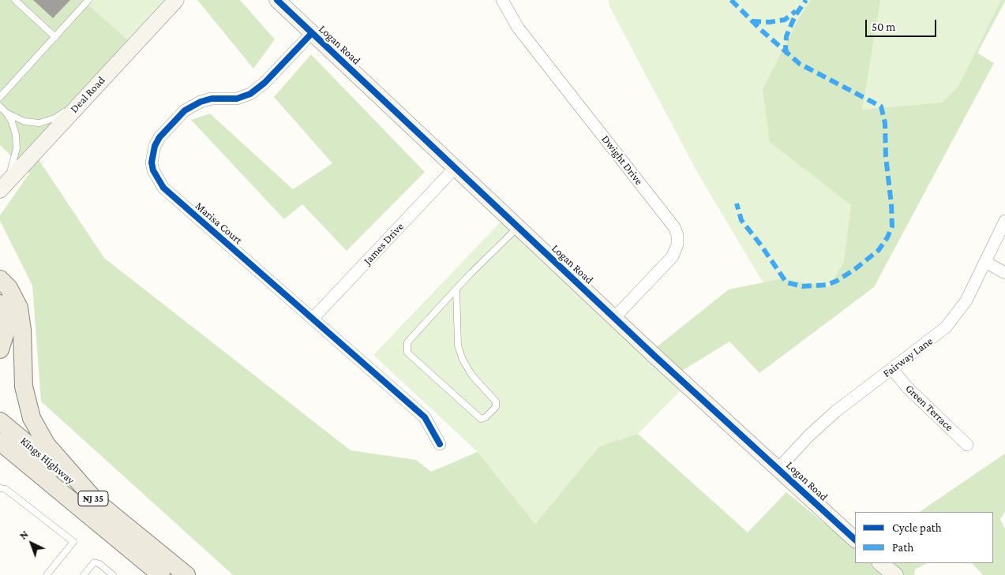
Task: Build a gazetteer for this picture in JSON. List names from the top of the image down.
{
  "streets": {
    "main road": ["Kings Highway", "NJ 35"],
    "street": [
      "Logan Road",
      "Deal Road",
      "Dwight Drive",
      "Marisa Court",
      "James Drive",
      "Fairway Lane",
      "Green Terrace"
    ]
  },
  "crossings": [
    ["Logan Road", "Dwight Drive"],
    ["Logan Road", "Marisa Court"],
    ["Logan Road", "James Drive"],
    ["Logan Road", "Fairway Lane"],
    ["Marisa Court", "James Drive"],
    ["Fairway Lane", "Green Terrace"]
  ],
  "legend": ["Cycle path", "Path"],
  "scale_bar": "50 m",
  "north": "top left"
}
